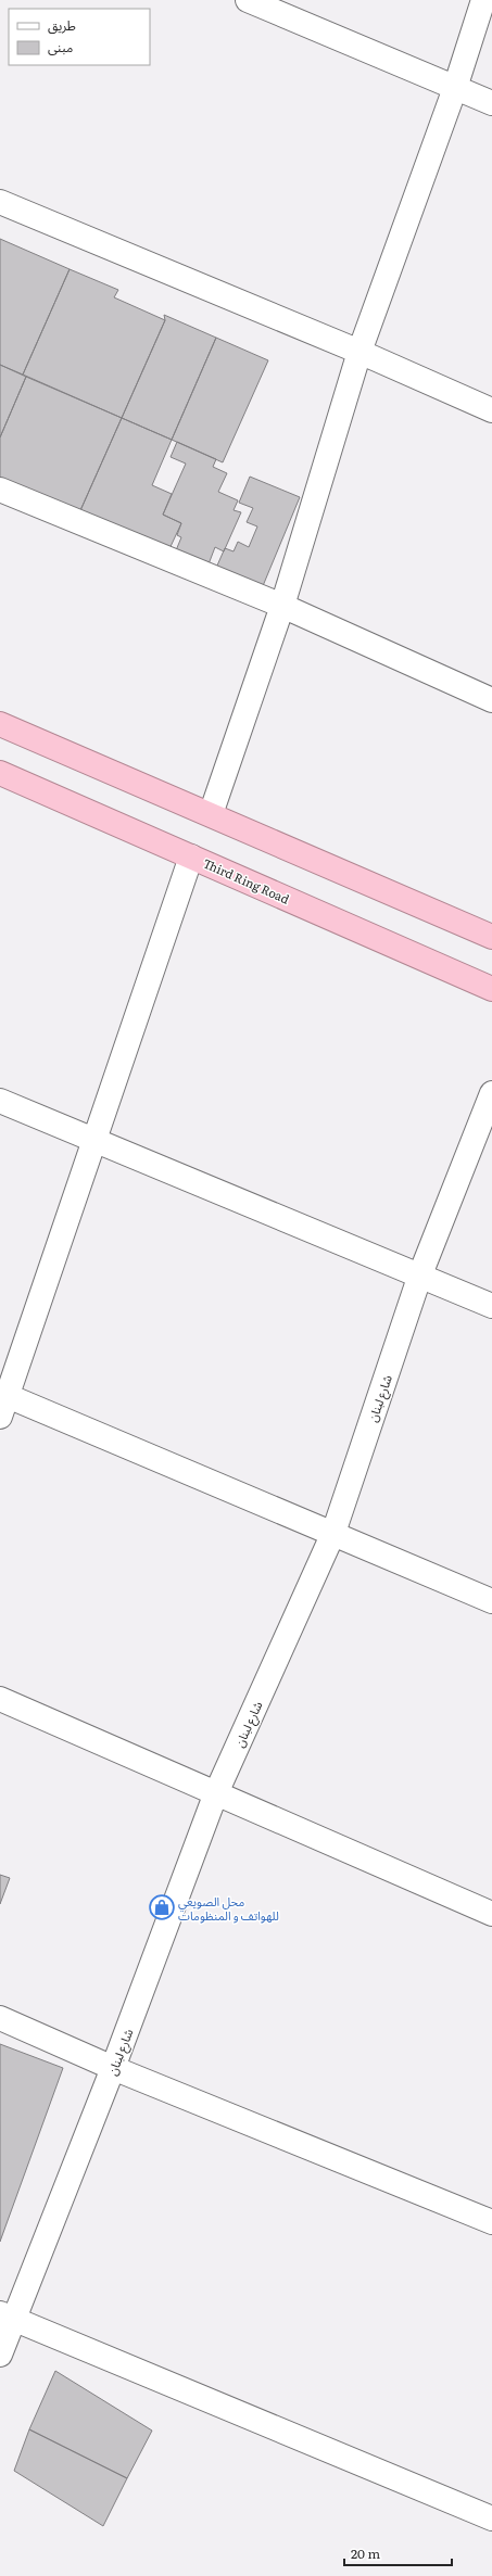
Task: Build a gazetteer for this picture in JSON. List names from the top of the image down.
{
  "streets": {
    "highway": ["Third Ring Road"],
    "street": ["شارع لبنان"]
  },
  "places": {
    "shop": ["محل الصويعي للهواتف و المنظومات"]
  },
  "legend": ["طريق", "مبنى"],
  "scale_bar": "20 m"
}
